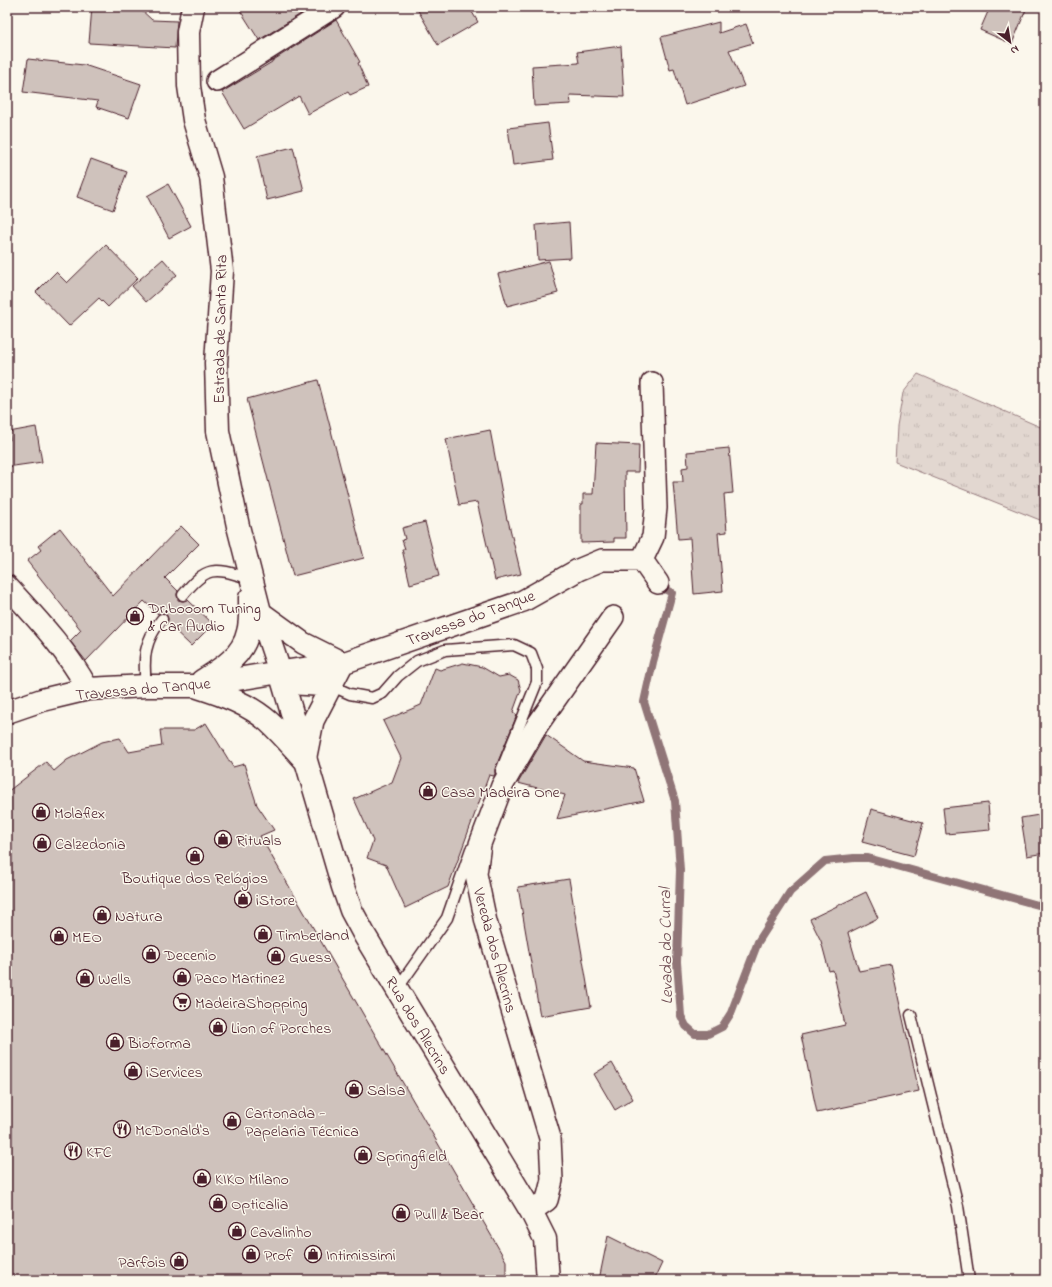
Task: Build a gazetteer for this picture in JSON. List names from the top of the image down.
{
  "streets": {
    "street": [
      "Estrada de Santa Rita",
      "Travessa do Tanque",
      "Vereda dos Alecrins",
      "Rua dos Alecrins"
    ]
  },
  "crossings": [
    ["Estrada de Santa Rita", "Travessa do Tanque"],
    ["Estrada de Santa Rita", "Rua dos Alecrins"],
    ["Travessa do Tanque", "Rua dos Alecrins"],
    ["Vereda dos Alecrins", "Rua dos Alecrins"]
  ],
  "water": ["Levada do Curral"],
  "places": {
    "shop": [
      "Dr.booom Tuning & Car Audio",
      "Casa Madeira One",
      "Molaflex",
      "Rituals",
      "Calzedonia",
      "Boutique dos Relógios",
      "iStore",
      "Natura",
      "Timberland",
      "MEO",
      "Decenio",
      "Guess",
      "Paco Martinez",
      "Wells",
      "Lion of Porches",
      "Bioforma",
      "iServices",
      "Salsa",
      "Cartonada - Papelaria Técnica",
      "Springfield",
      "KIKO Milano",
      "Opticalia",
      "Pull & Bear",
      "Cavalinho",
      "Prof",
      "Intimissimi",
      "Parfois"
    ],
    "supermarket": ["MadeiraShopping"],
    "restaurant": ["McDonald's", "KFC"]
  },
  "north": "bottom right"
}
